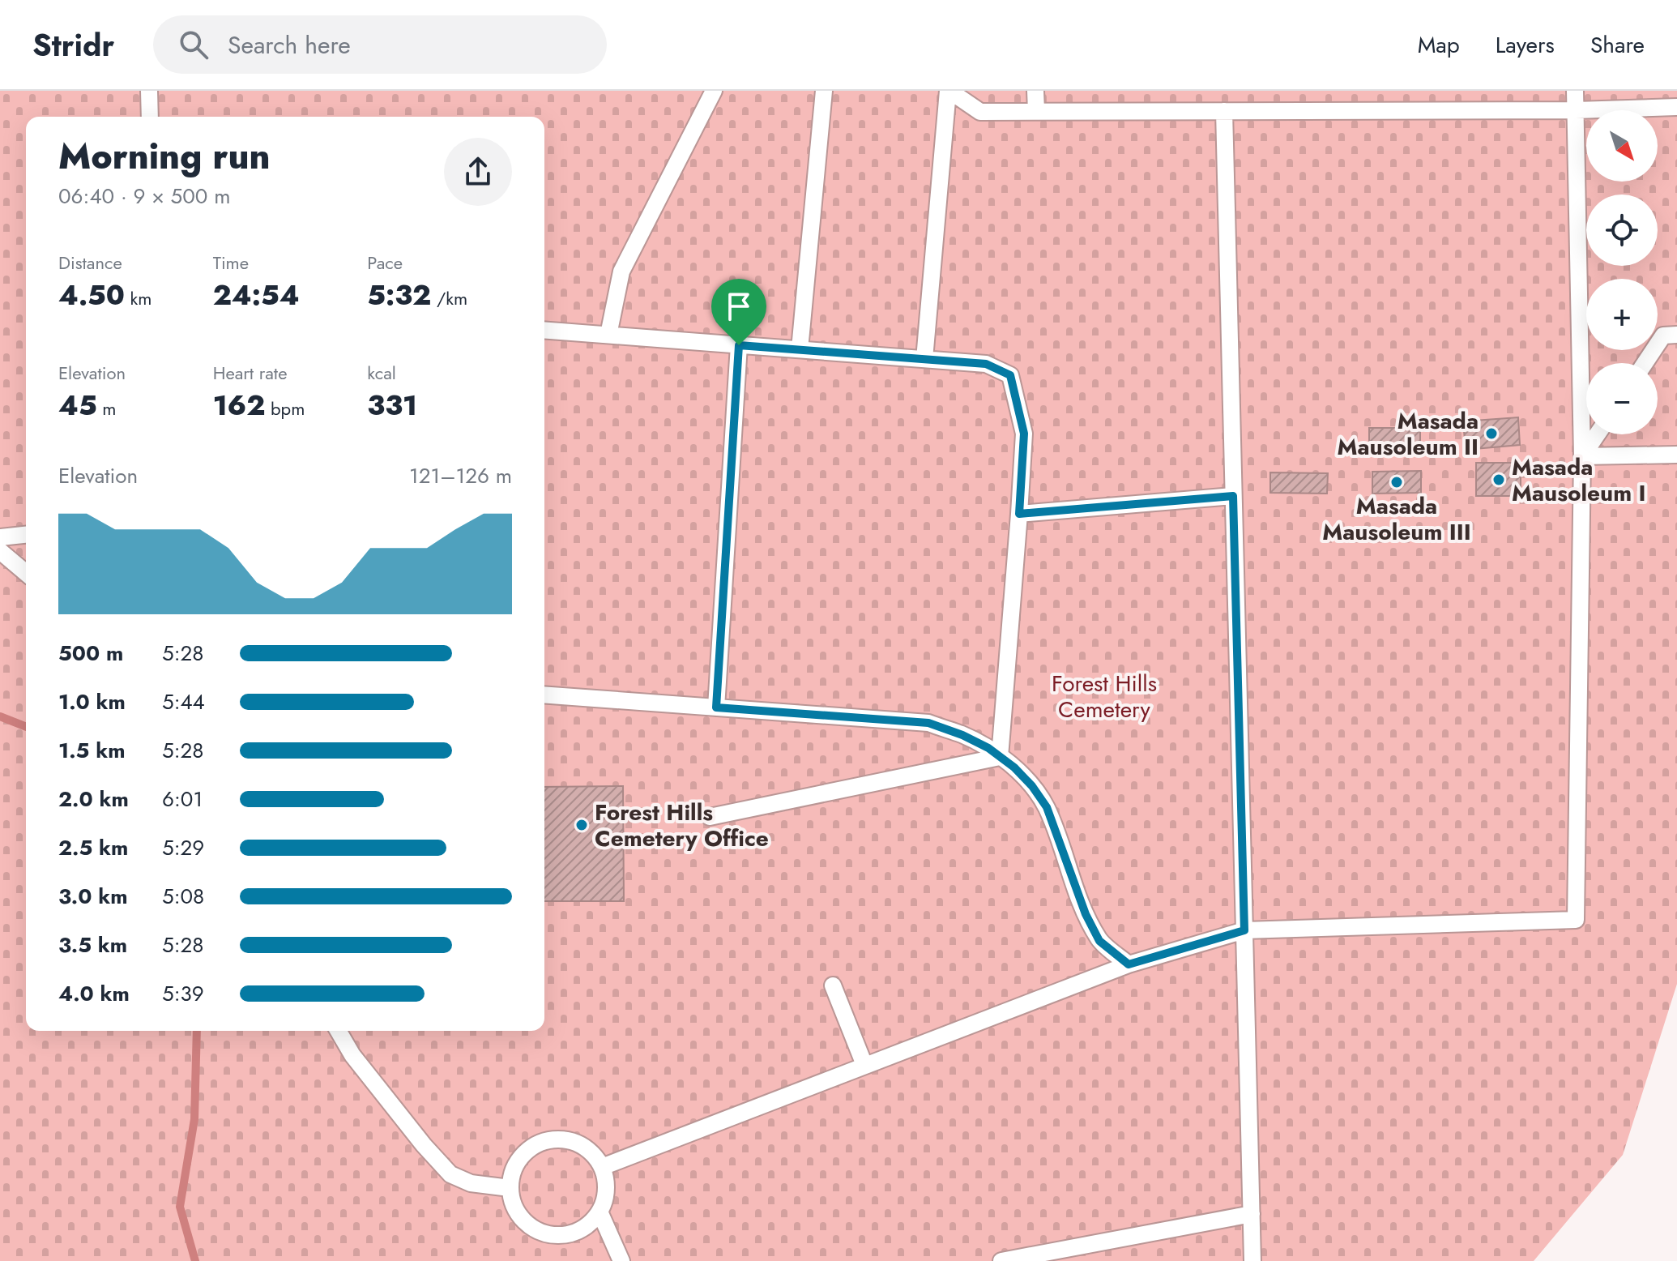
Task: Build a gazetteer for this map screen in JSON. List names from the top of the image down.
{
  "parks": ["Forest Hills Cemetery"],
  "places": [
    "Masada Mausoleum II",
    "Masada Mausoleum I",
    "Masada Mausoleum III",
    "Forest Hills Cemetery Office"
  ],
  "north": "bottom right",
  "page": {
    "header": "Stridr",
    "search": "Search here",
    "nav": ["Map", "Layers", "Share"],
    "map_buttons": ["+", "−"],
    "heading": ["Morning run", "06:40 · 9 × 500 m"],
    "stats": [
      ["Distance", "4.50 km"],
      ["Time", "24:54"],
      ["Pace", "5:32 /km"],
      ["Elevation", "45 m"],
      ["Heart rate", "162 bpm"],
      ["kcal", "331"]
    ],
    "chart": ["Elevation", "121–126 m"],
    "list": [
      {
        "name": "500 m",
        "note": "5:28"
      },
      {
        "name": "1.0 km",
        "note": "5:44"
      },
      {
        "name": "1.5 km",
        "note": "5:28"
      },
      {
        "name": "2.0 km",
        "note": "6:01"
      },
      {
        "name": "2.5 km",
        "note": "5:29"
      },
      {
        "name": "3.0 km",
        "note": "5:08"
      },
      {
        "name": "3.5 km",
        "note": "5:28"
      },
      {
        "name": "4.0 km",
        "note": "5:39"
      }
    ]
  }
}
